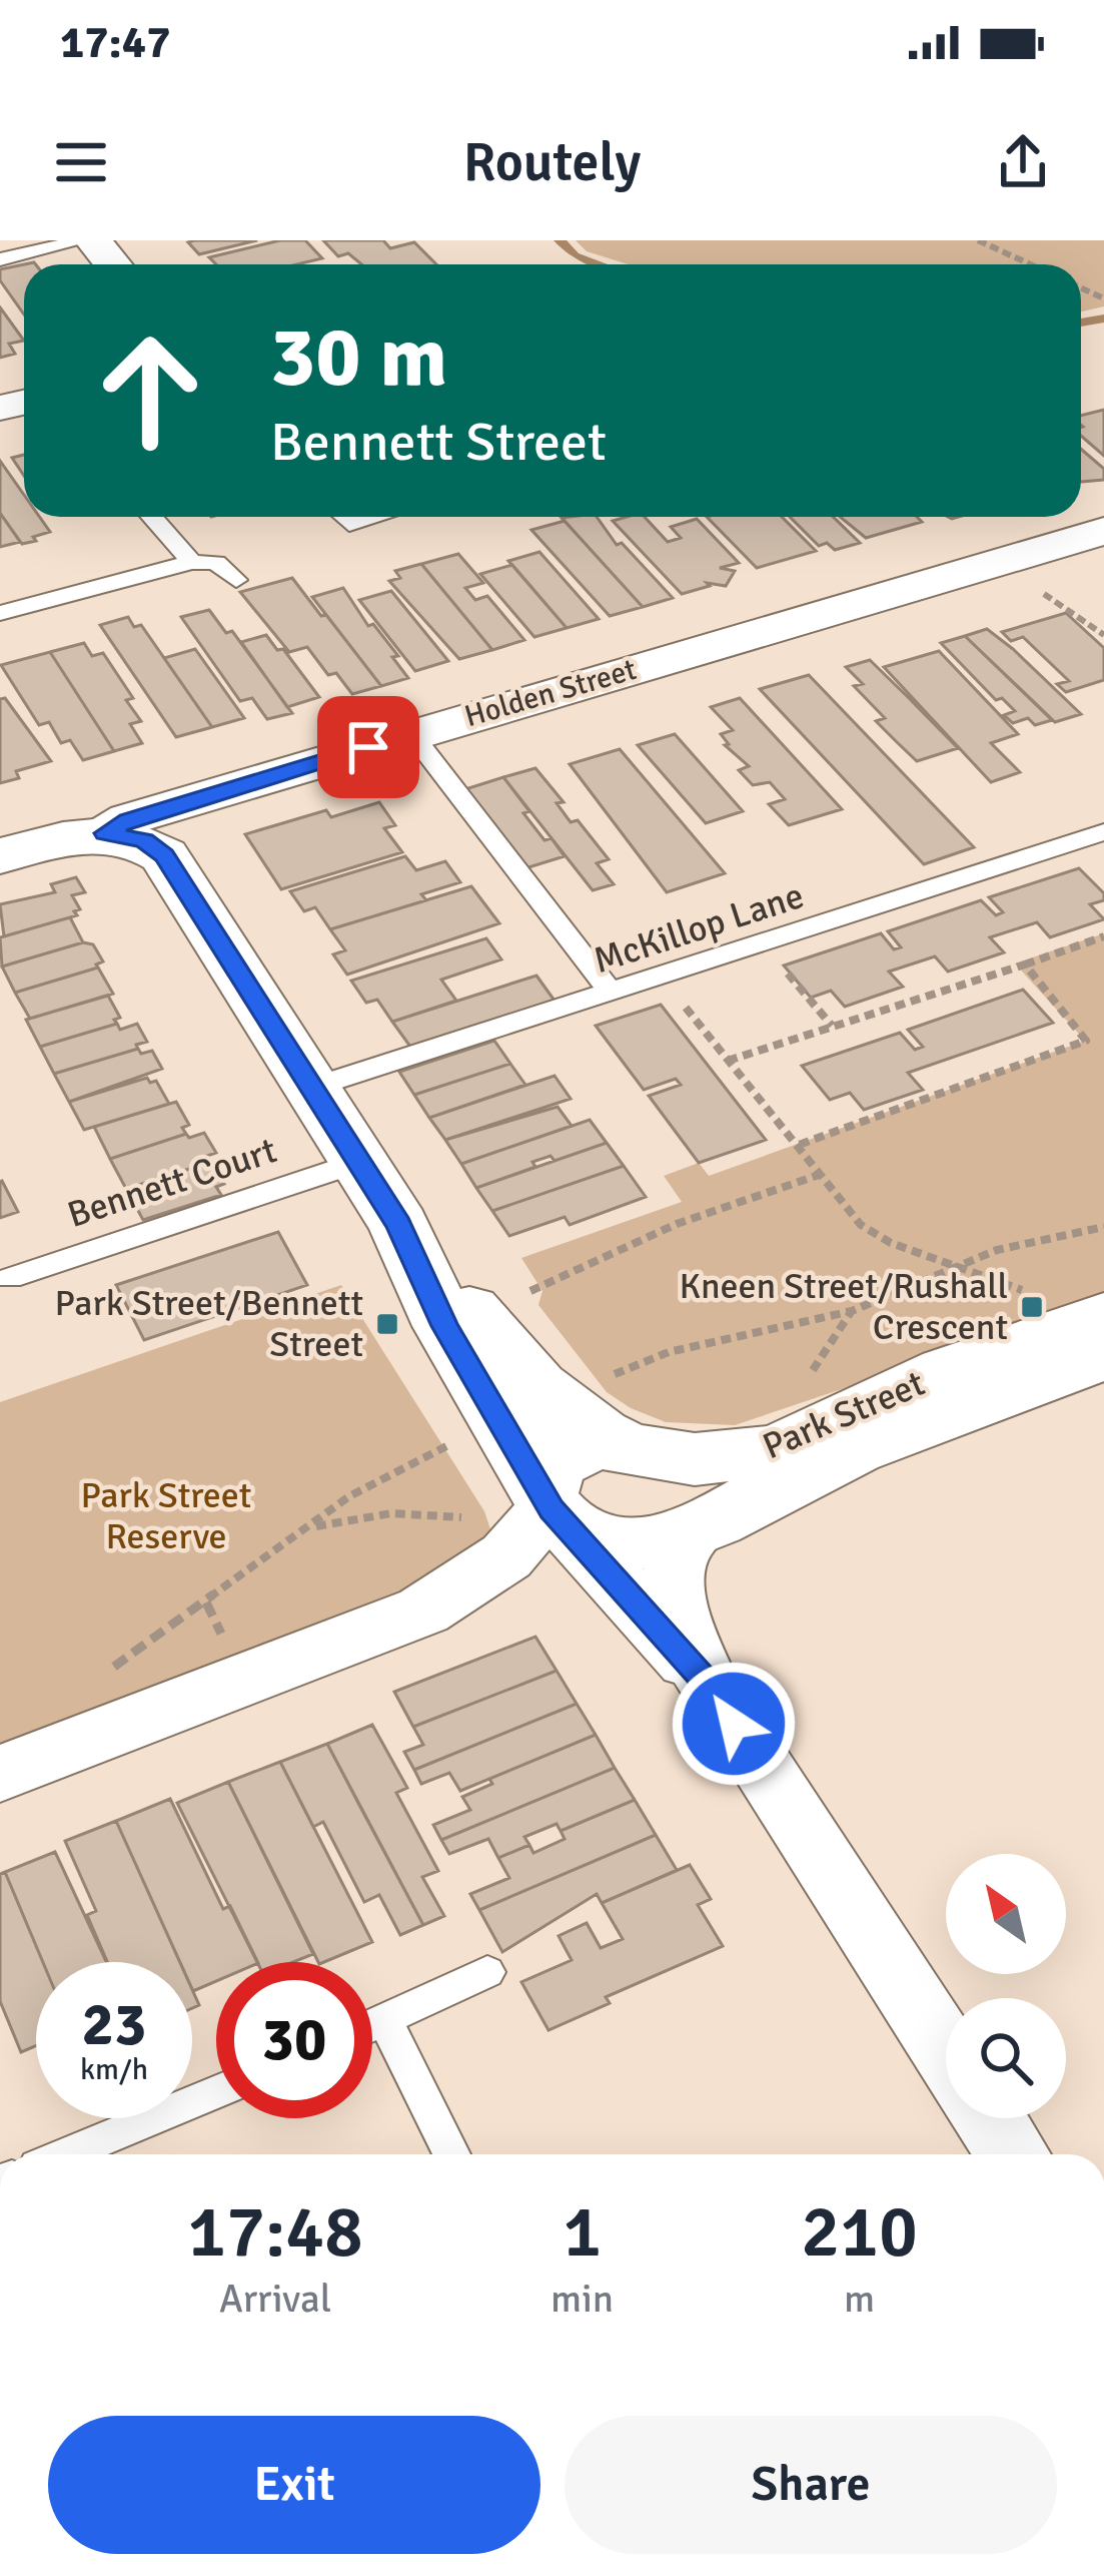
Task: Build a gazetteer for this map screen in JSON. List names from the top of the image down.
{
  "streets": {
    "street": ["Holden Street", "Park Street"],
    "lane": ["McKillop Lane", "Bennett Court"]
  },
  "parks": ["Park Street Reserve"],
  "places": {
    "transit": ["Kneen Street/Rushall Crescent", "Park Street/Bennett Street"]
  },
  "north": "top left",
  "page": {
    "status": "17:47",
    "header": "Routely",
    "turn": ["30 m", "Bennett Street"],
    "speed": "23 km/h",
    "limit": "30",
    "eta": [
      "17:48",
      "Arrival",
      "1",
      "min",
      "210",
      "m"
    ],
    "buttons": ["Exit", "Share"]
  }
}
